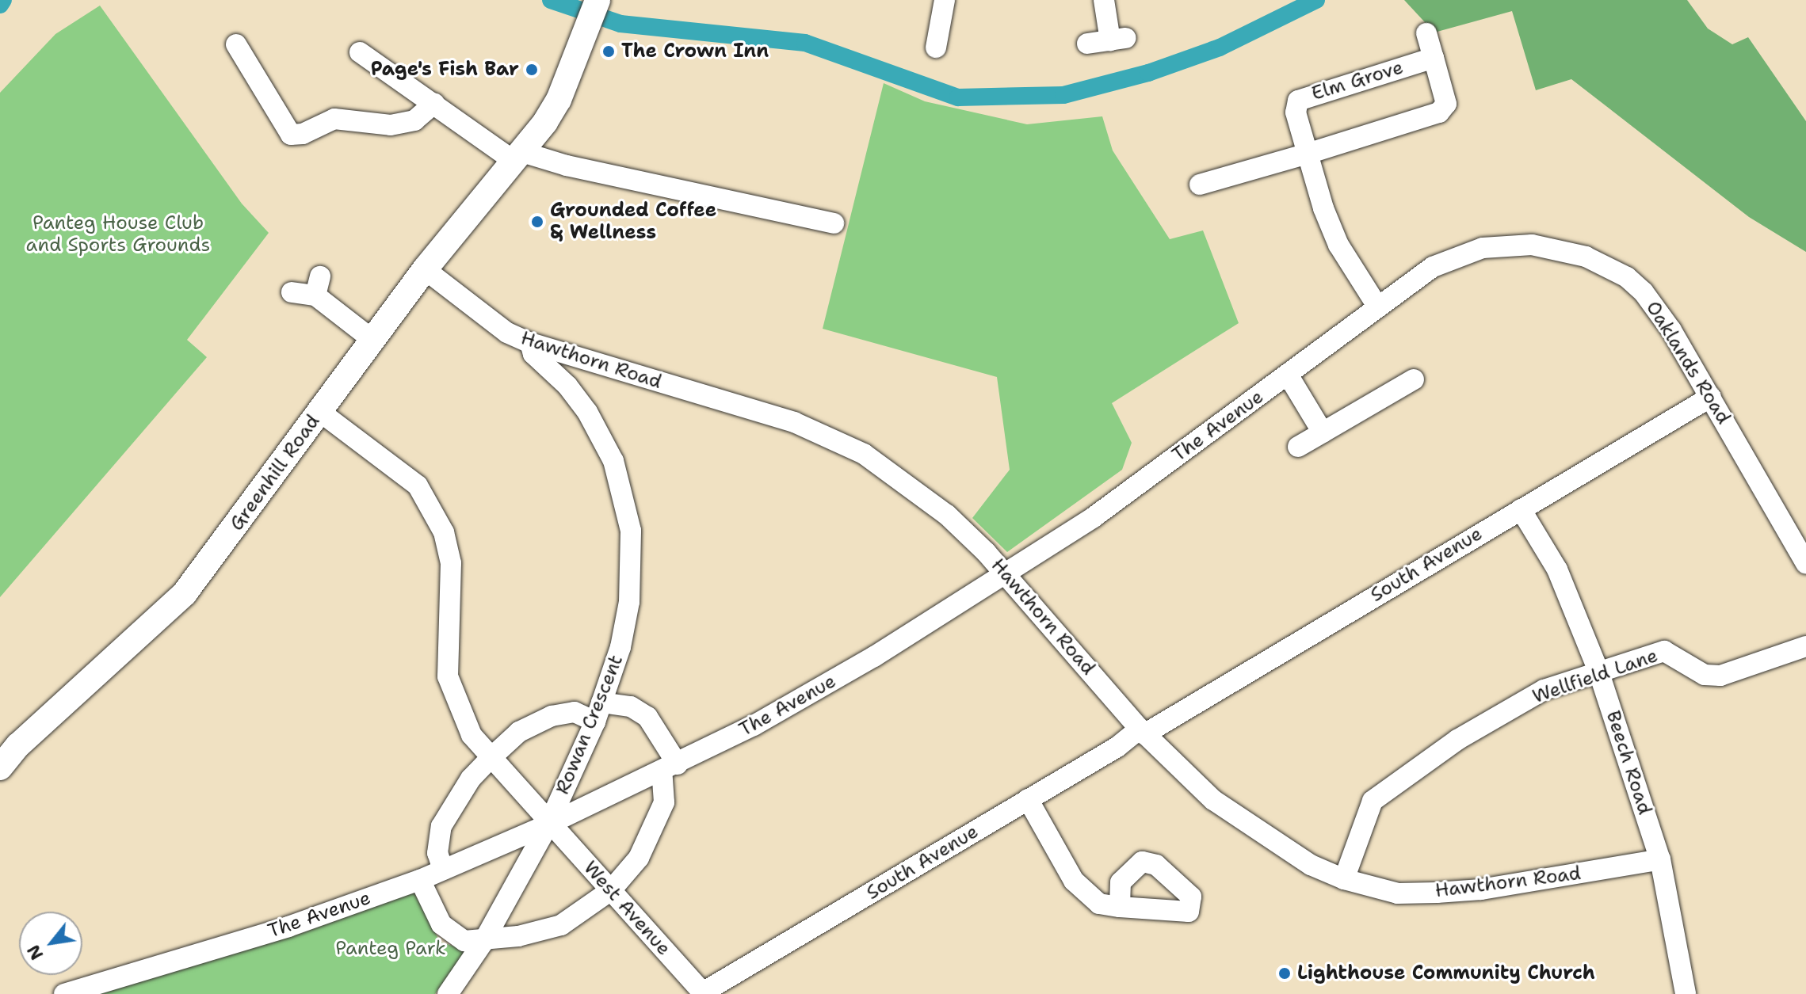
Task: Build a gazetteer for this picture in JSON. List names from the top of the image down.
{
  "streets": {
    "street": [
      "Elm Grove",
      "Hawthorn Road",
      "Oaklands Road",
      "The Avenue",
      "Greenhill Road",
      "South Avenue",
      "Wellfield Lane",
      "Rowan Crescent",
      "Beech Road",
      "West Avenue"
    ]
  },
  "crossings": [
    ["Elm Grove", "The Avenue"],
    ["Hawthorn Road", "The Avenue"],
    ["Hawthorn Road", "Greenhill Road"],
    ["Hawthorn Road", "South Avenue"],
    ["Hawthorn Road", "Wellfield Lane"],
    ["Hawthorn Road", "Rowan Crescent"],
    ["Hawthorn Road", "Beech Road"],
    ["Oaklands Road", "The Avenue"],
    ["Oaklands Road", "South Avenue"],
    ["The Avenue", "Rowan Crescent"],
    ["The Avenue", "West Avenue"],
    ["Greenhill Road", "West Avenue"],
    ["South Avenue", "Beech Road"],
    ["South Avenue", "West Avenue"],
    ["Wellfield Lane", "Beech Road"],
    ["Rowan Crescent", "West Avenue"]
  ],
  "parks": ["Panteg House Club and Sports Grounds", "Panteg Park"],
  "places": [
    "The Crown Inn",
    "Page's Fish Bar",
    "Grounded Coffee & Wellness",
    "Lighthouse Community Church"
  ],
  "north": "bottom left"
}
